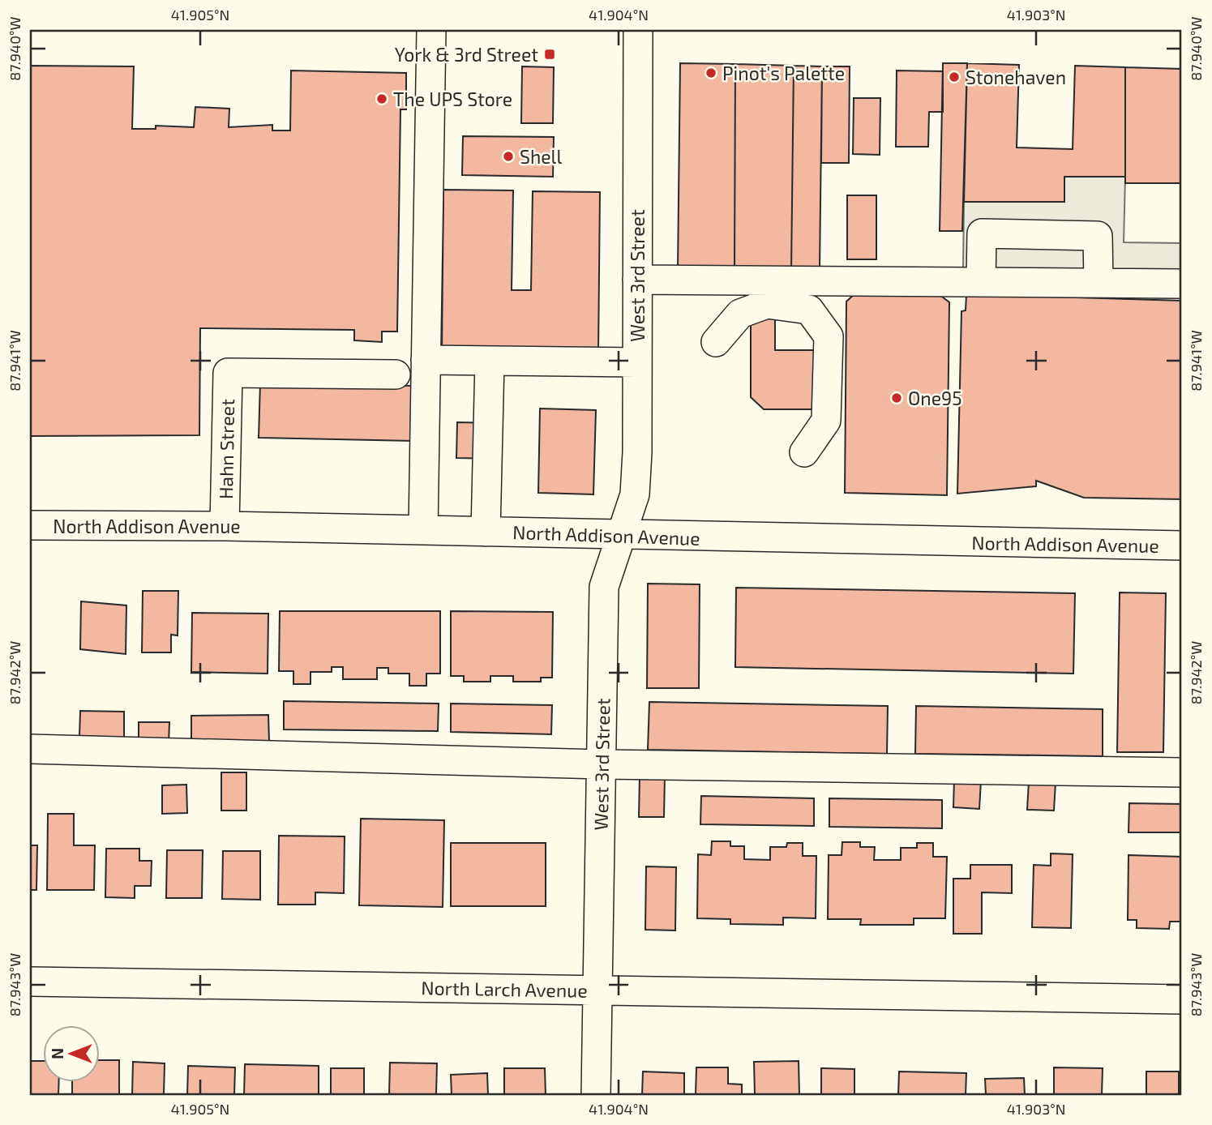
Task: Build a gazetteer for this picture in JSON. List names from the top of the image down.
{
  "streets": {
    "street": [
      "West 3rd Street",
      "Hahn Street",
      "North Addison Avenue",
      "North Larch Avenue"
    ]
  },
  "crossings": [
    ["West 3rd Street", "North Addison Avenue"],
    ["West 3rd Street", "North Larch Avenue"],
    ["Hahn Street", "North Addison Avenue"]
  ],
  "places": {
    "transit": ["York & 3rd Street"],
    "other": [
      "Pinot's Palette",
      "Stonehaven",
      "The UPS Store",
      "Shell",
      "One95"
    ]
  },
  "north": "left",
  "coordinates": [
    "41.905°N",
    "41.904°N",
    "41.903°N",
    "87.940°W",
    "87.941°W",
    "87.942°W",
    "87.943°W"
  ]
}
